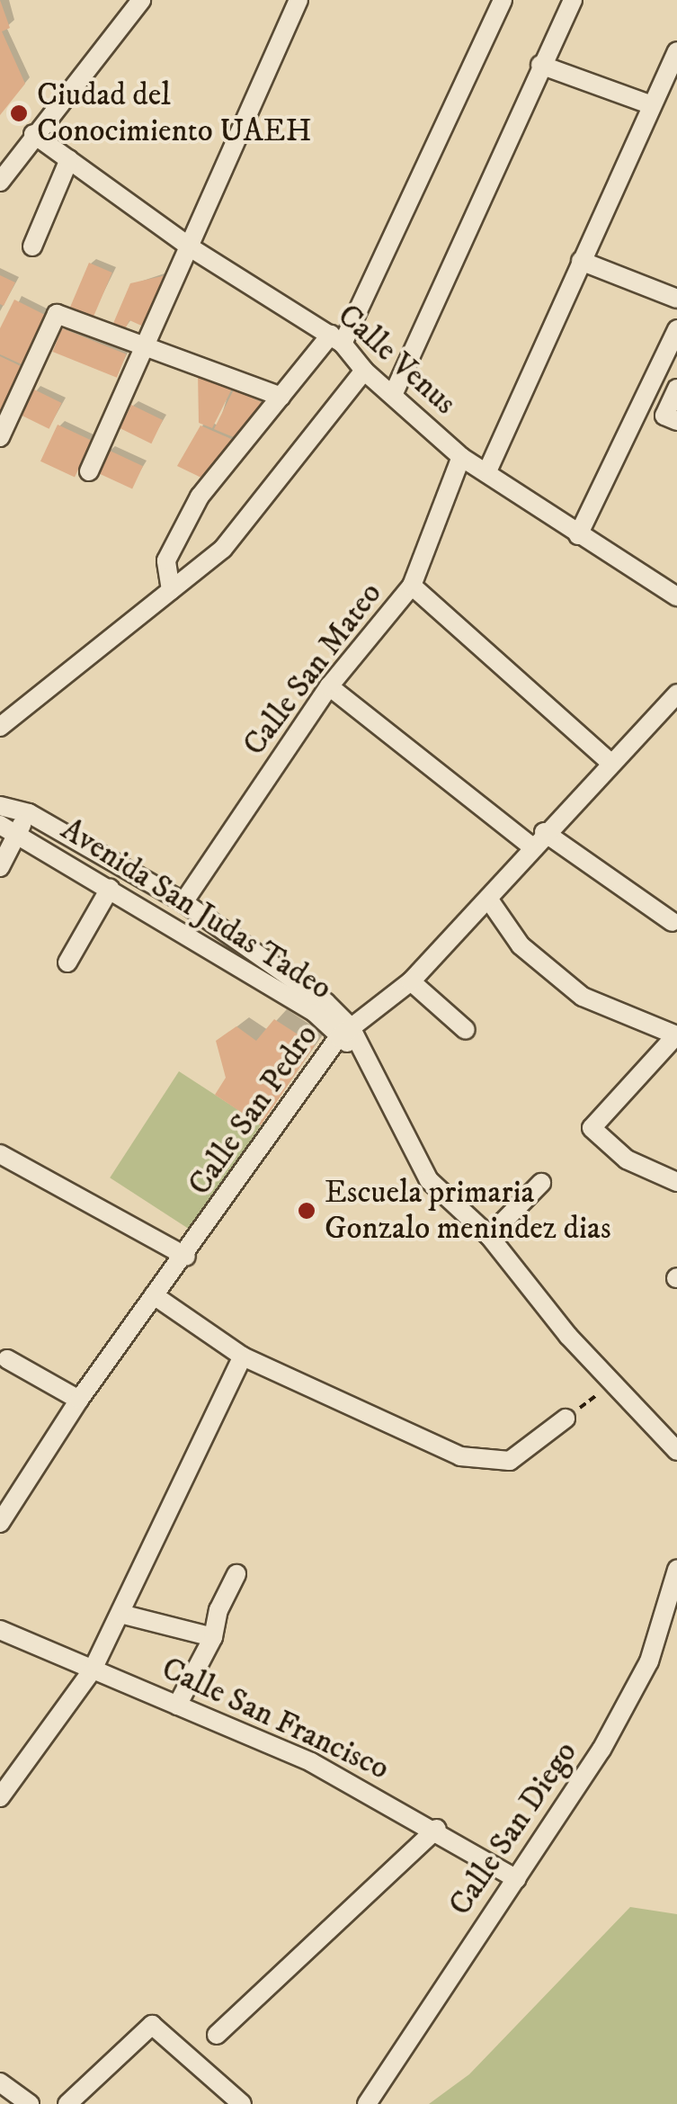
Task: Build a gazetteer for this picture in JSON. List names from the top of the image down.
{
  "streets": {
    "street": [
      "Calle Venus",
      "Calle San Mateo",
      "Avenida San Judas Tadeo",
      "Calle San Pedro",
      "Calle San Francisco",
      "Calle San Diego"
    ]
  },
  "crossings": [
    ["Calle Venus", "Calle San Mateo"],
    ["Calle San Mateo", "Avenida San Judas Tadeo"],
    ["Avenida San Judas Tadeo", "Calle San Pedro"],
    ["Calle San Francisco", "Calle San Diego"]
  ],
  "places": ["Ciudad del Conocimiento UAEH", "Escuela primaria Gonzalo menindez dias"]
}
